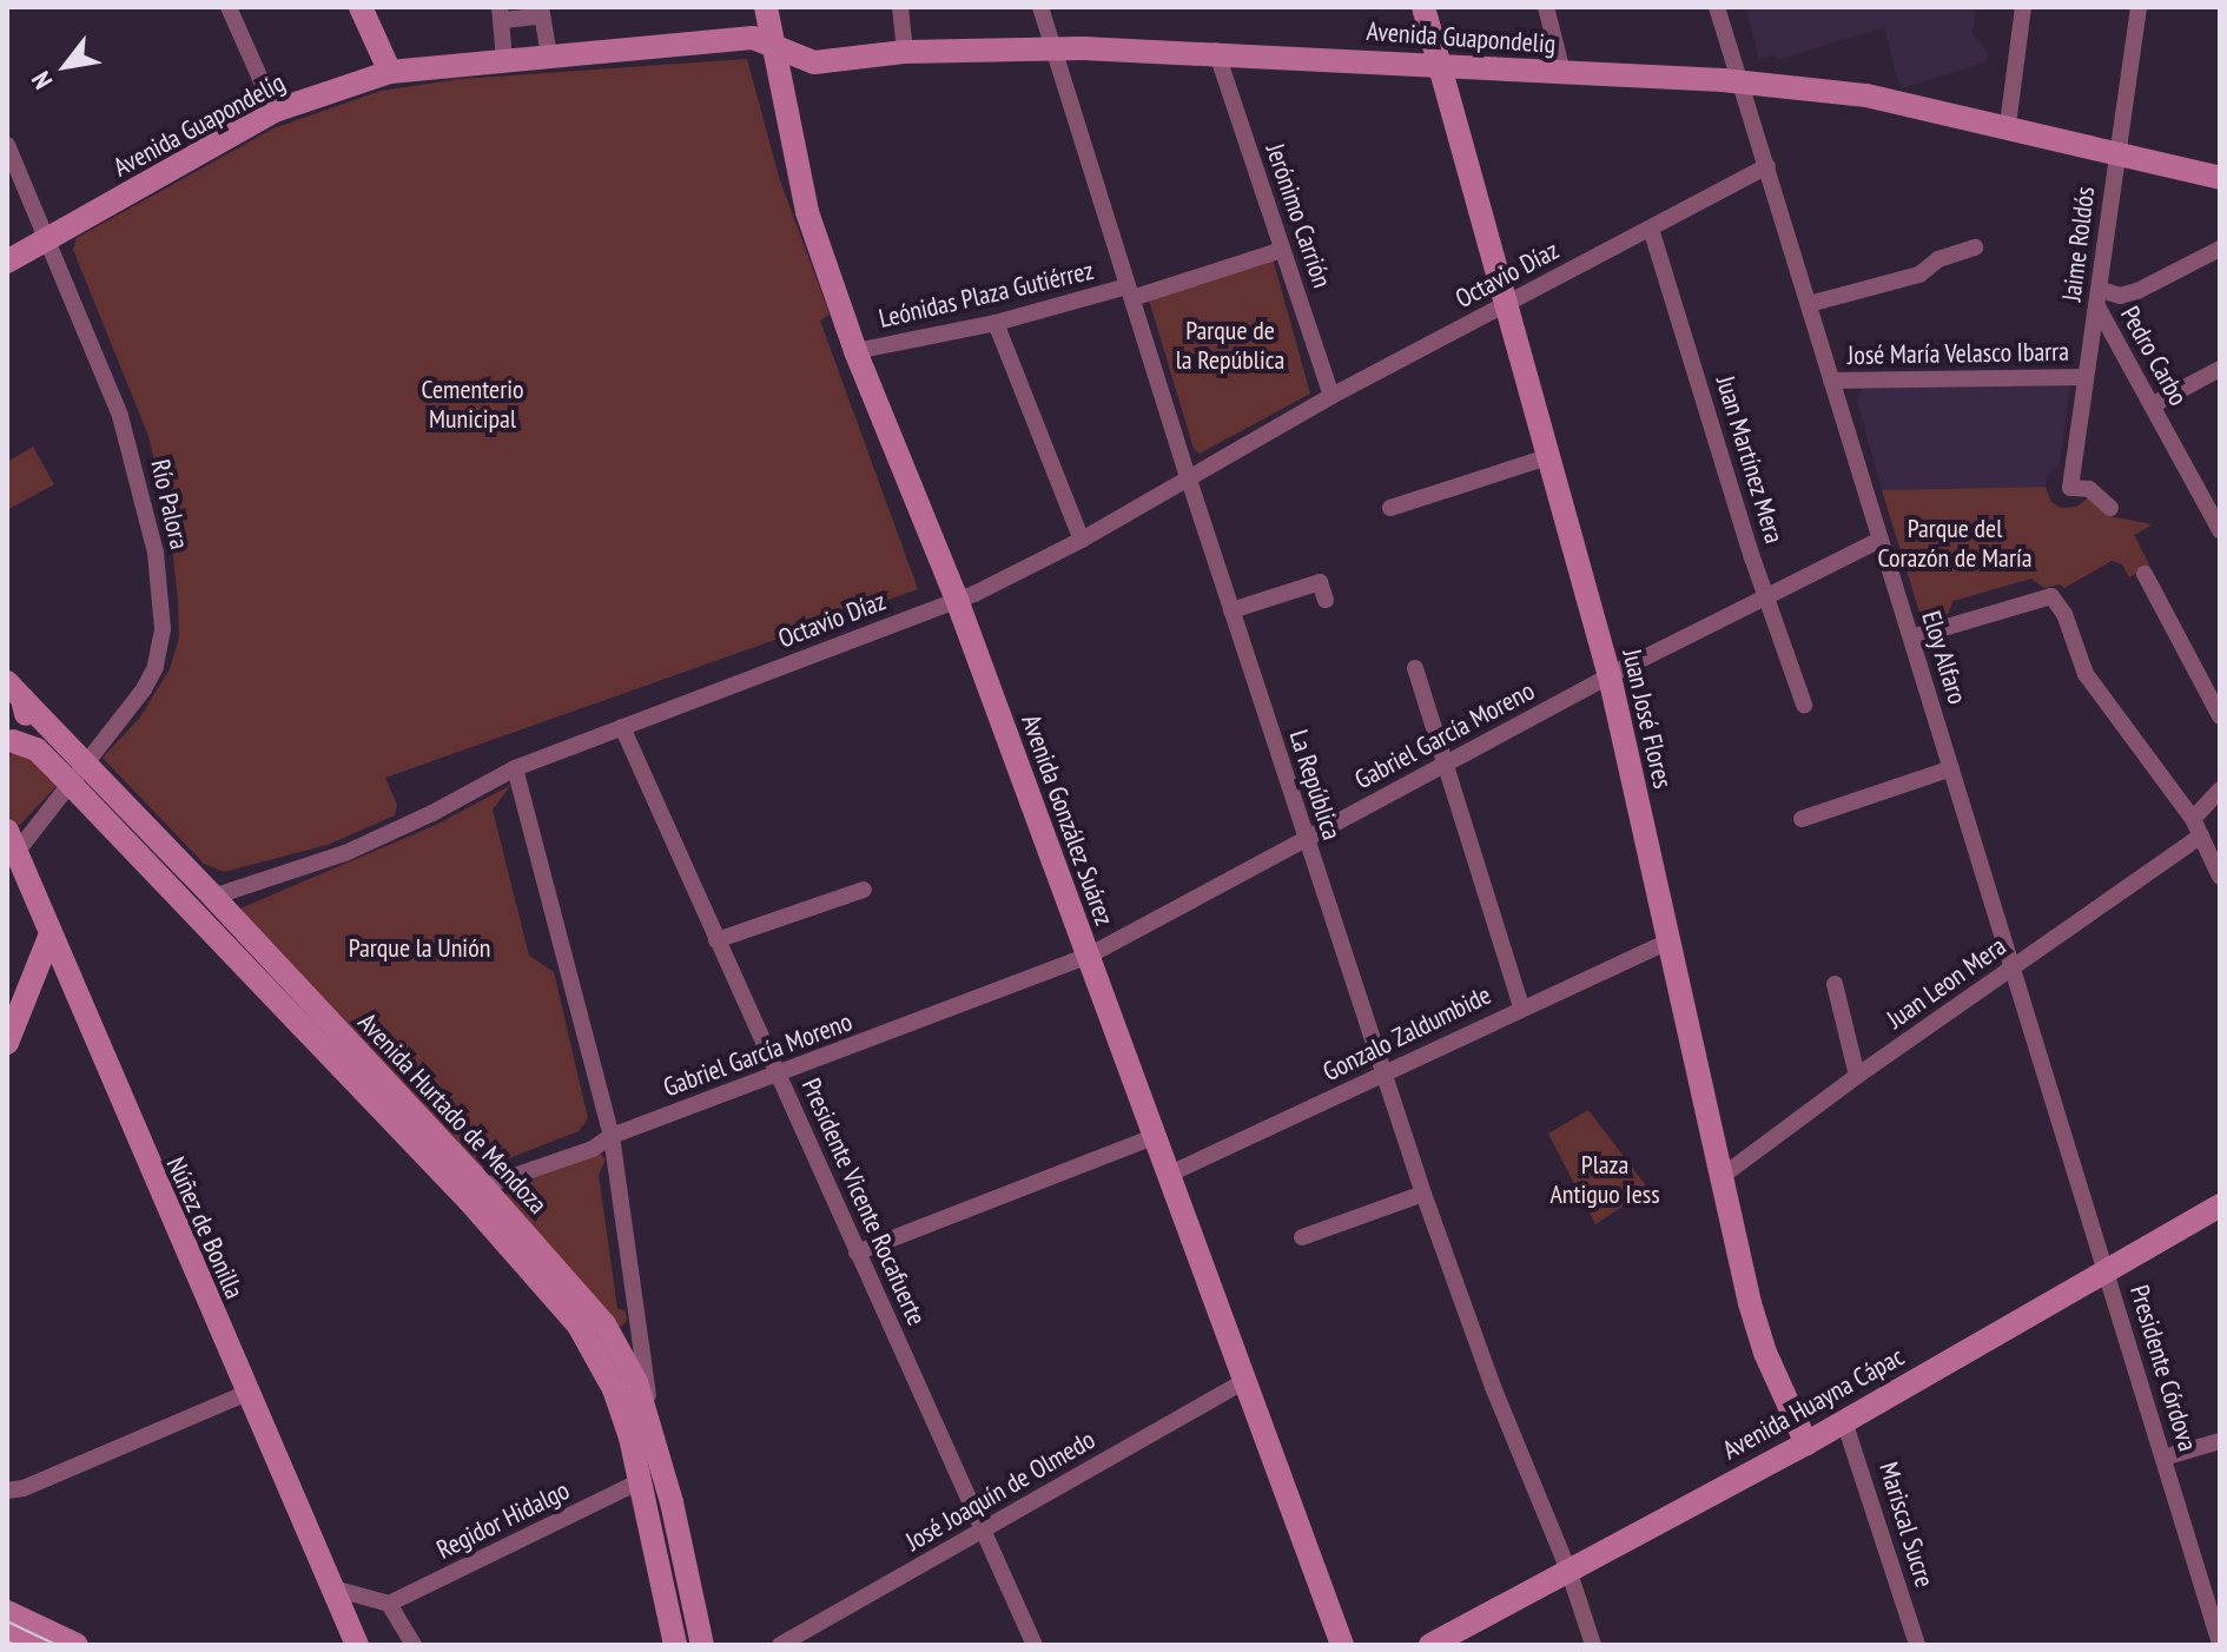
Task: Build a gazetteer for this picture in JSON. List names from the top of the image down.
{
  "streets": {
    "street": [
      "Avenida Guapondelig",
      "Jerónimo Carrión",
      "Jaime Roldós",
      "Octavio Díaz",
      "Leónidas Plaza Gutiérrez",
      "José María Velasco Ibarra",
      "Pedro Carbo",
      "Juan Martínez Mera",
      "Río Palora",
      "Eloy Alfaro",
      "Juan José Flores",
      "Gabriel García Moreno",
      "La República",
      "Avenida González Suárez",
      "Juan Leon Mera",
      "Gonzalo Zaldumbide",
      "Avenida Hurtado de Mendoza",
      "Presidente Vicente Rocafuerte",
      "Núñez de Bonilla",
      "Presidente Córdova",
      "Avenida Huayna Cápac",
      "José Joaquín de Olmedo",
      "Regidor Hidalgo",
      "Mariscal Sucre"
    ]
  },
  "crossings": [
    ["Avenida Guapondelig", "Jerónimo Carrión"],
    ["Avenida Guapondelig", "Jaime Roldós"],
    ["Avenida Guapondelig", "Río Palora"],
    ["Avenida Guapondelig", "Eloy Alfaro"],
    ["Avenida Guapondelig", "Juan José Flores"],
    ["Avenida Guapondelig", "La República"],
    ["Avenida Guapondelig", "Avenida González Suárez"],
    ["Jerónimo Carrión", "Octavio Díaz"],
    ["Jerónimo Carrión", "Leónidas Plaza Gutiérrez"],
    ["Jaime Roldós", "José María Velasco Ibarra"],
    ["Jaime Roldós", "Pedro Carbo"],
    ["Octavio Díaz", "Juan Martínez Mera"],
    ["Octavio Díaz", "Eloy Alfaro"],
    ["Octavio Díaz", "Juan José Flores"],
    ["Octavio Díaz", "La República"],
    ["Octavio Díaz", "Avenida González Suárez"],
    ["Octavio Díaz", "Avenida Hurtado de Mendoza"],
    ["Octavio Díaz", "Presidente Vicente Rocafuerte"],
    ["Leónidas Plaza Gutiérrez", "La República"],
    ["Leónidas Plaza Gutiérrez", "Avenida González Suárez"],
    ["José María Velasco Ibarra", "Eloy Alfaro"],
    ["Juan Martínez Mera", "Gabriel García Moreno"],
    ["Río Palora", "Avenida Hurtado de Mendoza"],
    ["Río Palora", "Núñez de Bonilla"],
    ["Eloy Alfaro", "Gabriel García Moreno"],
    ["Eloy Alfaro", "Juan Leon Mera"],
    ["Eloy Alfaro", "Presidente Córdova"],
    ["Eloy Alfaro", "Avenida Huayna Cápac"],
    ["Juan José Flores", "Gabriel García Moreno"],
    ["Juan José Flores", "Juan Leon Mera"],
    ["Juan José Flores", "Gonzalo Zaldumbide"],
    ["Juan José Flores", "Avenida Huayna Cápac"],
    ["Gabriel García Moreno", "La República"],
    ["Gabriel García Moreno", "Avenida González Suárez"],
    ["Gabriel García Moreno", "Avenida Hurtado de Mendoza"],
    ["Gabriel García Moreno", "Presidente Vicente Rocafuerte"],
    ["La República", "Gonzalo Zaldumbide"],
    ["La República", "Avenida Huayna Cápac"],
    ["Avenida González Suárez", "Gonzalo Zaldumbide"],
    ["Avenida González Suárez", "José Joaquín de Olmedo"],
    ["Avenida Hurtado de Mendoza", "Regidor Hidalgo"],
    ["Presidente Vicente Rocafuerte", "José Joaquín de Olmedo"],
    ["Presidente Córdova", "Avenida Huayna Cápac"],
    ["Avenida Huayna Cápac", "Mariscal Sucre"]
  ],
  "parks": [
    "Parque de la República",
    "Cementerio Municipal",
    "Parque del Corazón de María",
    "Parque la Unión",
    "Plaza Antiguo Iess"
  ],
  "north": "bottom left"
}
